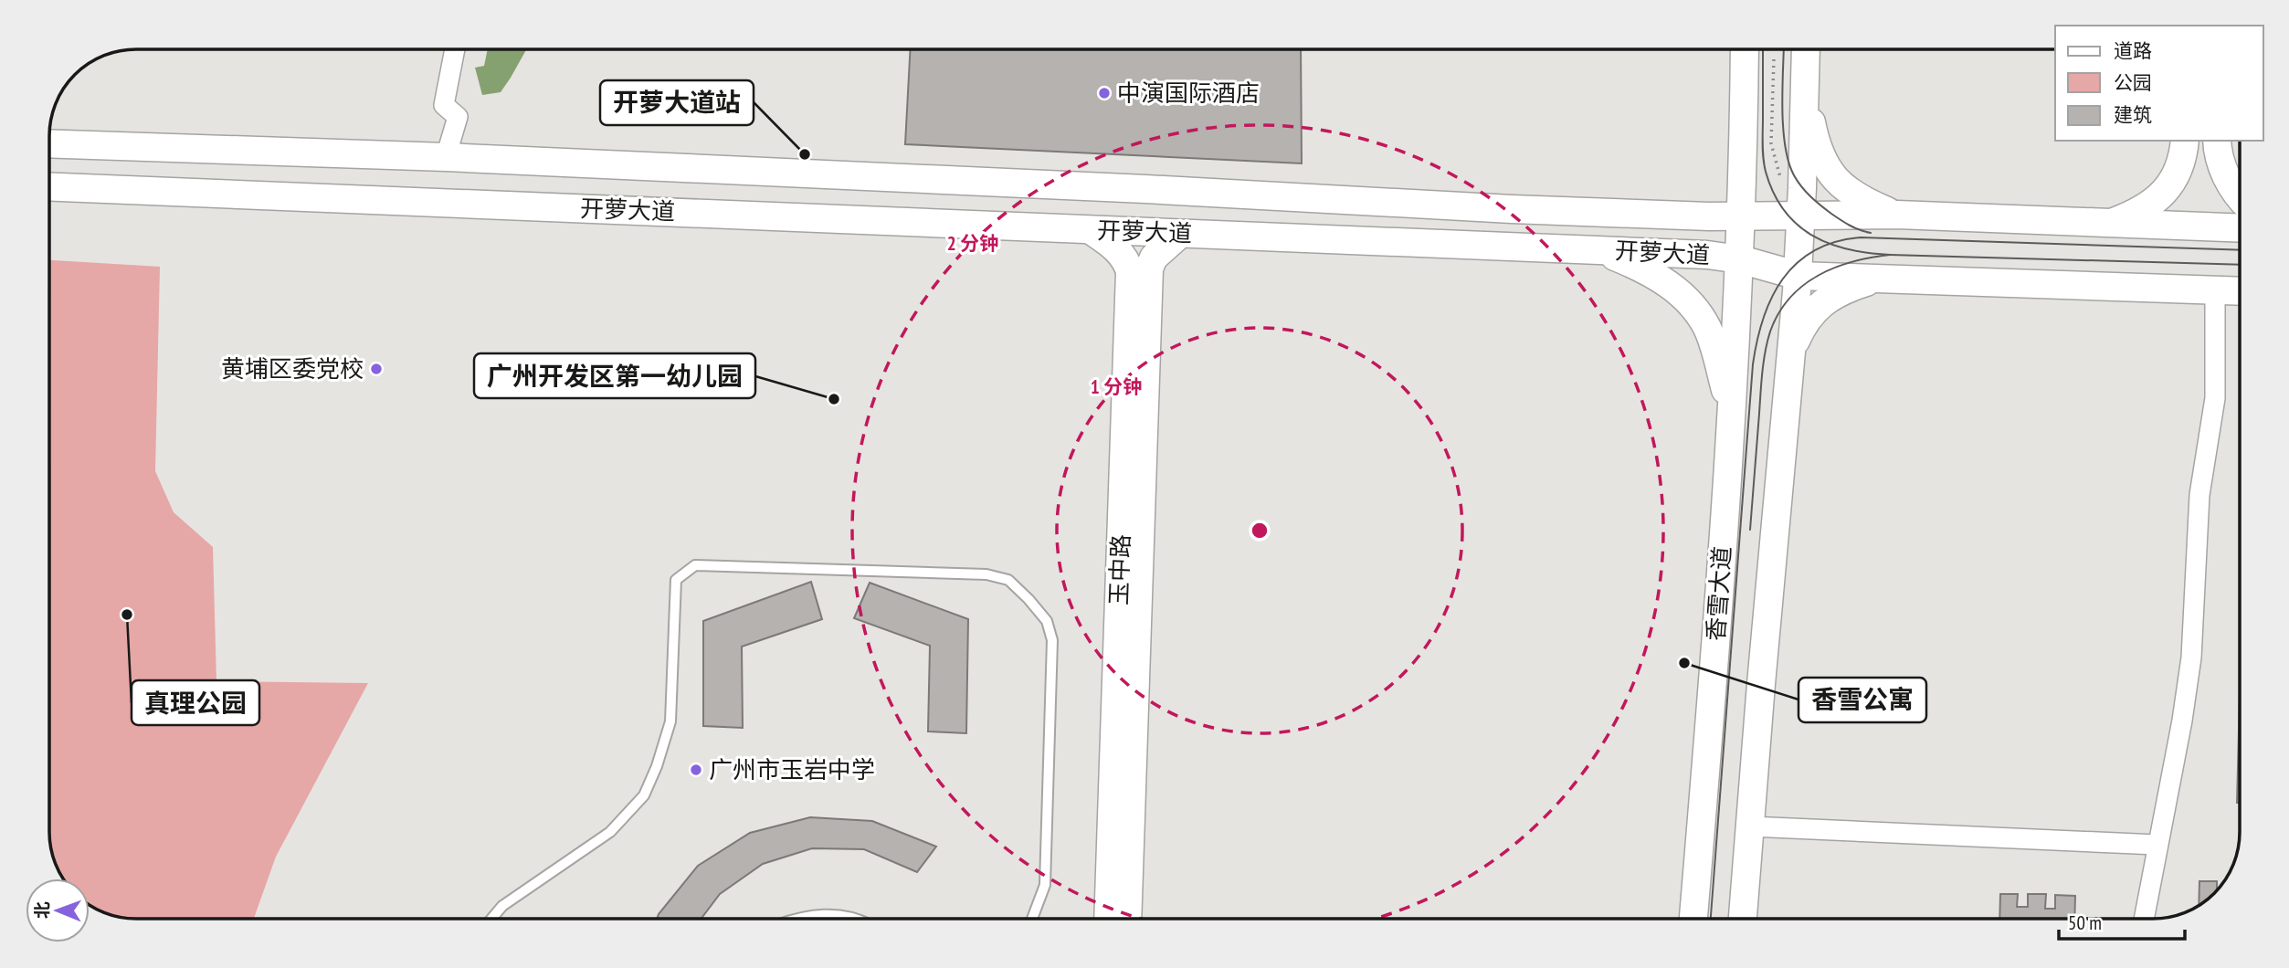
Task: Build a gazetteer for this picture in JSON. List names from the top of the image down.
{
  "streets": {
    "main road": ["开萝大道", "玉中路", "香雪大道"]
  },
  "crossings": [
    ["开萝大道", "玉中路"],
    ["开萝大道", "香雪大道"]
  ],
  "places": [
    "中演国际酒店",
    "开萝大道站",
    "黄埔区委党校",
    "广州开发区第一幼儿园",
    "真理公园",
    "香雪公寓",
    "广州市玉岩中学"
  ],
  "legend": ["道路", "公园", "建筑"],
  "scale_bar": "50 m",
  "north": "left",
  "rings": ["2 分钟", "1 分钟"]
}
